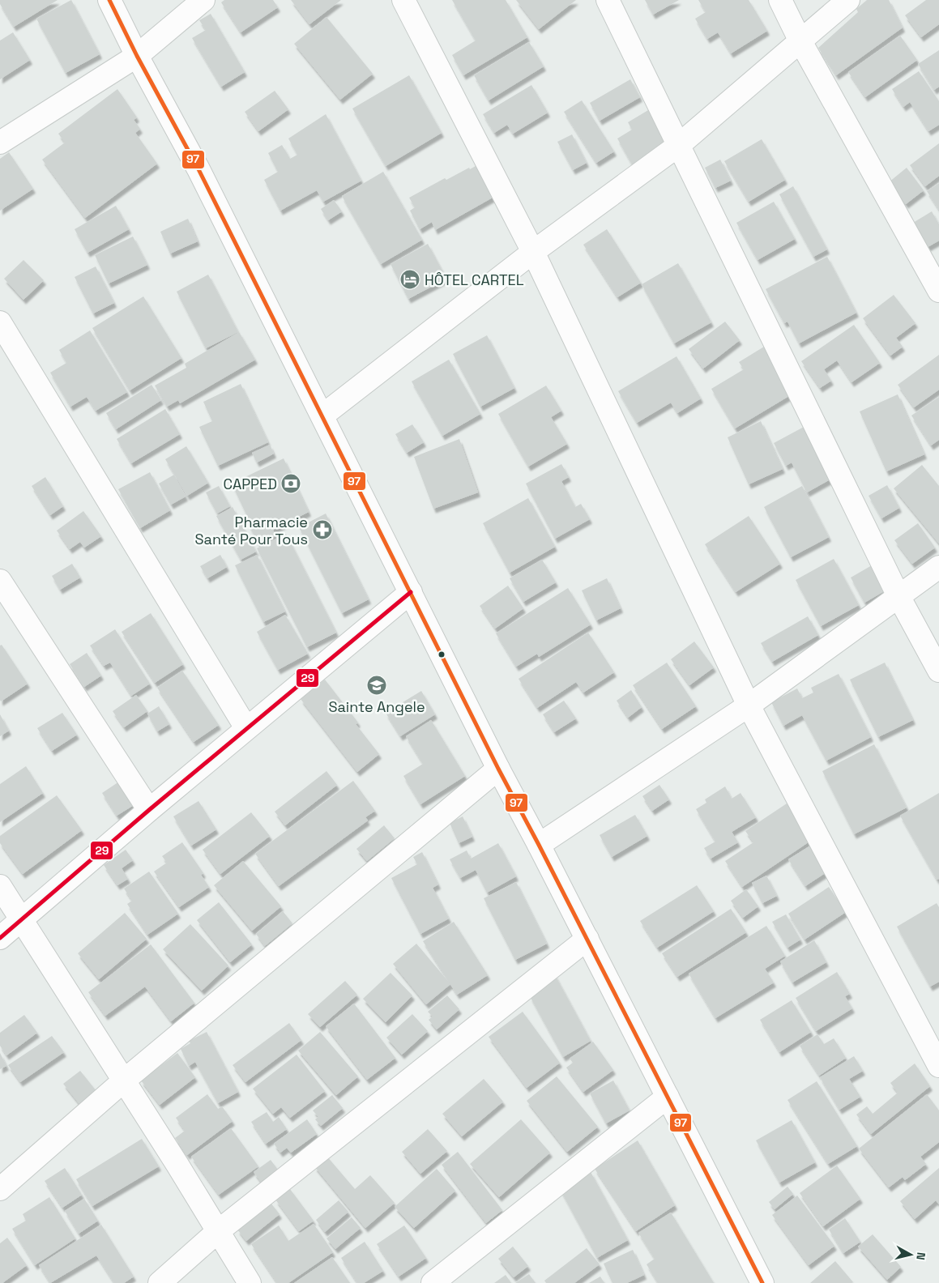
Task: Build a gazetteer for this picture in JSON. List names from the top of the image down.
{
  "places": {
    "hotel": ["HÔTEL CARTEL"],
    "bank": ["CAPPED"],
    "pharmacy": ["Pharmacie Santé Pour Tous"],
    "school or university": ["Sainte Angele"]
  },
  "lines": ["transit line 97", "transit line 29"],
  "north": "right"
}
